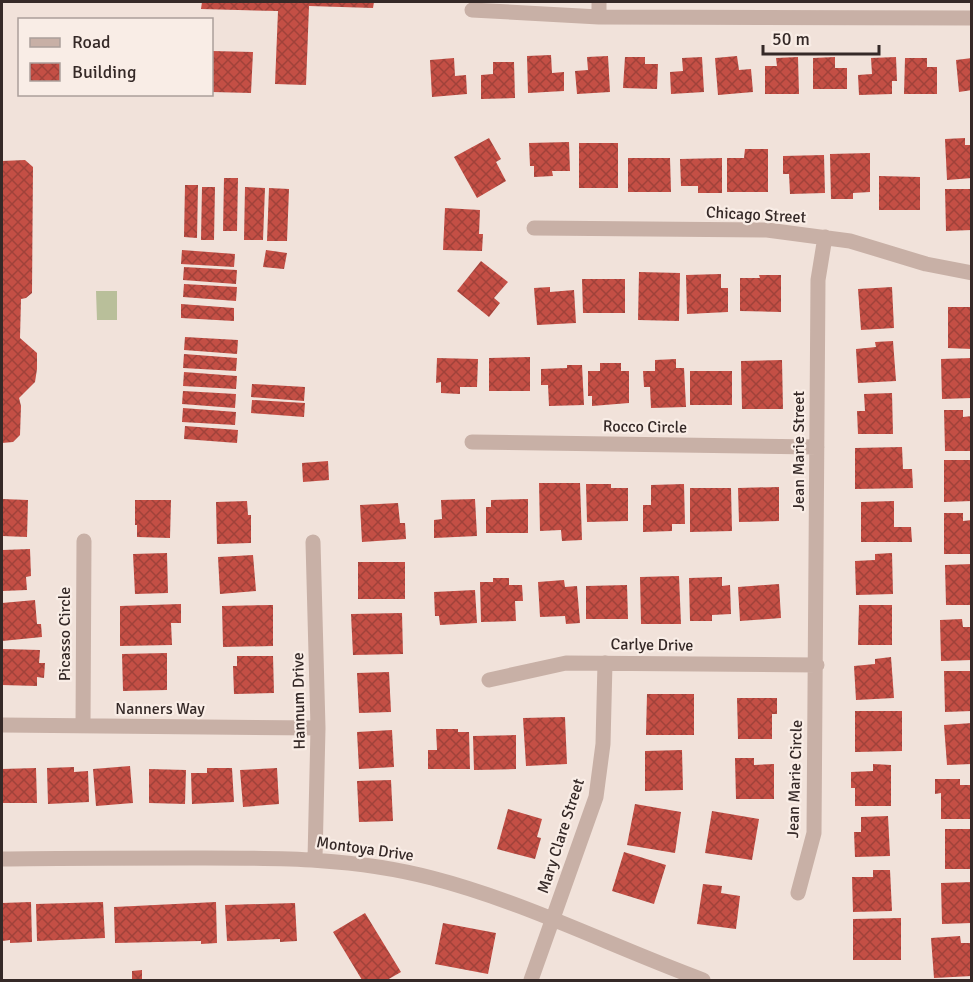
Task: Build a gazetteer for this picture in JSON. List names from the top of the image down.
{
  "streets": {
    "street": [
      "Chicago Street",
      "Rocco Circle",
      "Jean Marie Street",
      "Picasso Circle",
      "Carlye Drive",
      "Hannum Drive",
      "Nanners Way",
      "Jean Marie Circle",
      "Mary Clare Street",
      "Montoya Drive"
    ]
  },
  "crossings": [
    ["Chicago Street", "Jean Marie Street"],
    ["Rocco Circle", "Jean Marie Street"],
    ["Jean Marie Street", "Carlye Drive"],
    ["Jean Marie Street", "Jean Marie Circle"],
    ["Picasso Circle", "Nanners Way"],
    ["Carlye Drive", "Jean Marie Circle"],
    ["Carlye Drive", "Mary Clare Street"],
    ["Hannum Drive", "Nanners Way"],
    ["Hannum Drive", "Montoya Drive"],
    ["Mary Clare Street", "Montoya Drive"]
  ],
  "legend": ["Road", "Building"],
  "scale_bar": "50 m"
}
